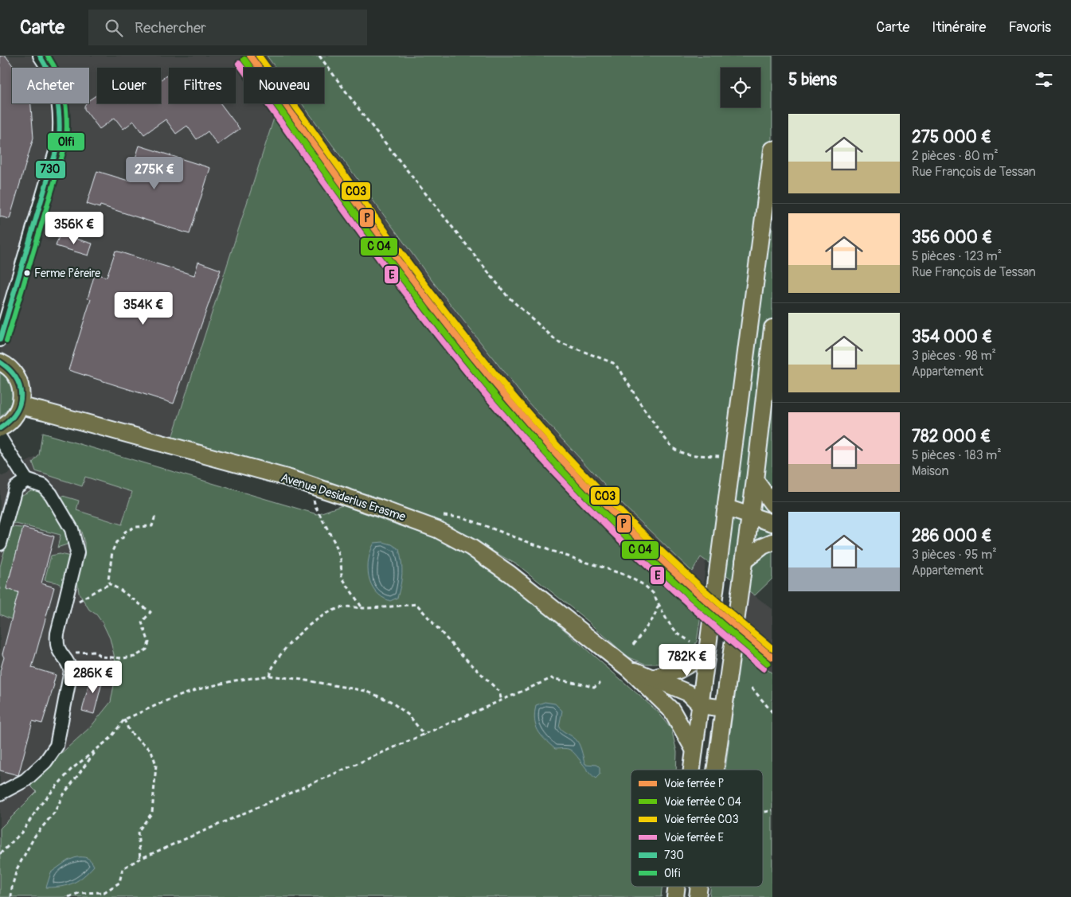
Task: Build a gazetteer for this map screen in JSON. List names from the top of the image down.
{
  "streets": {
    "main road": ["Avenue Desiderius Erasme"]
  },
  "places": ["Ferme Péreire"],
  "lines": [
    "rail line P",
    "rail line C03",
    "transit line 730",
    "transit line Olfi",
    "rail line E"
  ],
  "legend": [
    "Voie ferrée P",
    "Voie ferrée C 04",
    "Voie ferrée C03",
    "Voie ferrée E",
    "730",
    "Olfi"
  ],
  "page": {
    "header": "Carte",
    "search": "Rechercher",
    "nav": ["Carte", "Itinéraire", "Favoris"],
    "heading": "5 biens",
    "chip": [
      "Acheter",
      "Louer",
      "Filtres",
      "Nouveau"
    ],
    "list": [
      {
        "name": "275 000 €",
        "note": "2 pièces · 80 m² · Rue François de Tessan"
      },
      {
        "name": "356 000 €",
        "note": "5 pièces · 123 m² · Rue François de Tessan"
      },
      {
        "name": "354 000 €",
        "note": "3 pièces · 98 m² · Appartement"
      },
      {
        "name": "782 000 €",
        "note": "5 pièces · 183 m² · Maison"
      },
      {
        "name": "286 000 €",
        "note": "3 pièces · 95 m² · Appartement"
      }
    ],
    "price": [
      "275K €",
      "356K €",
      "354K €",
      "782K €",
      "286K €"
    ]
  }
}
